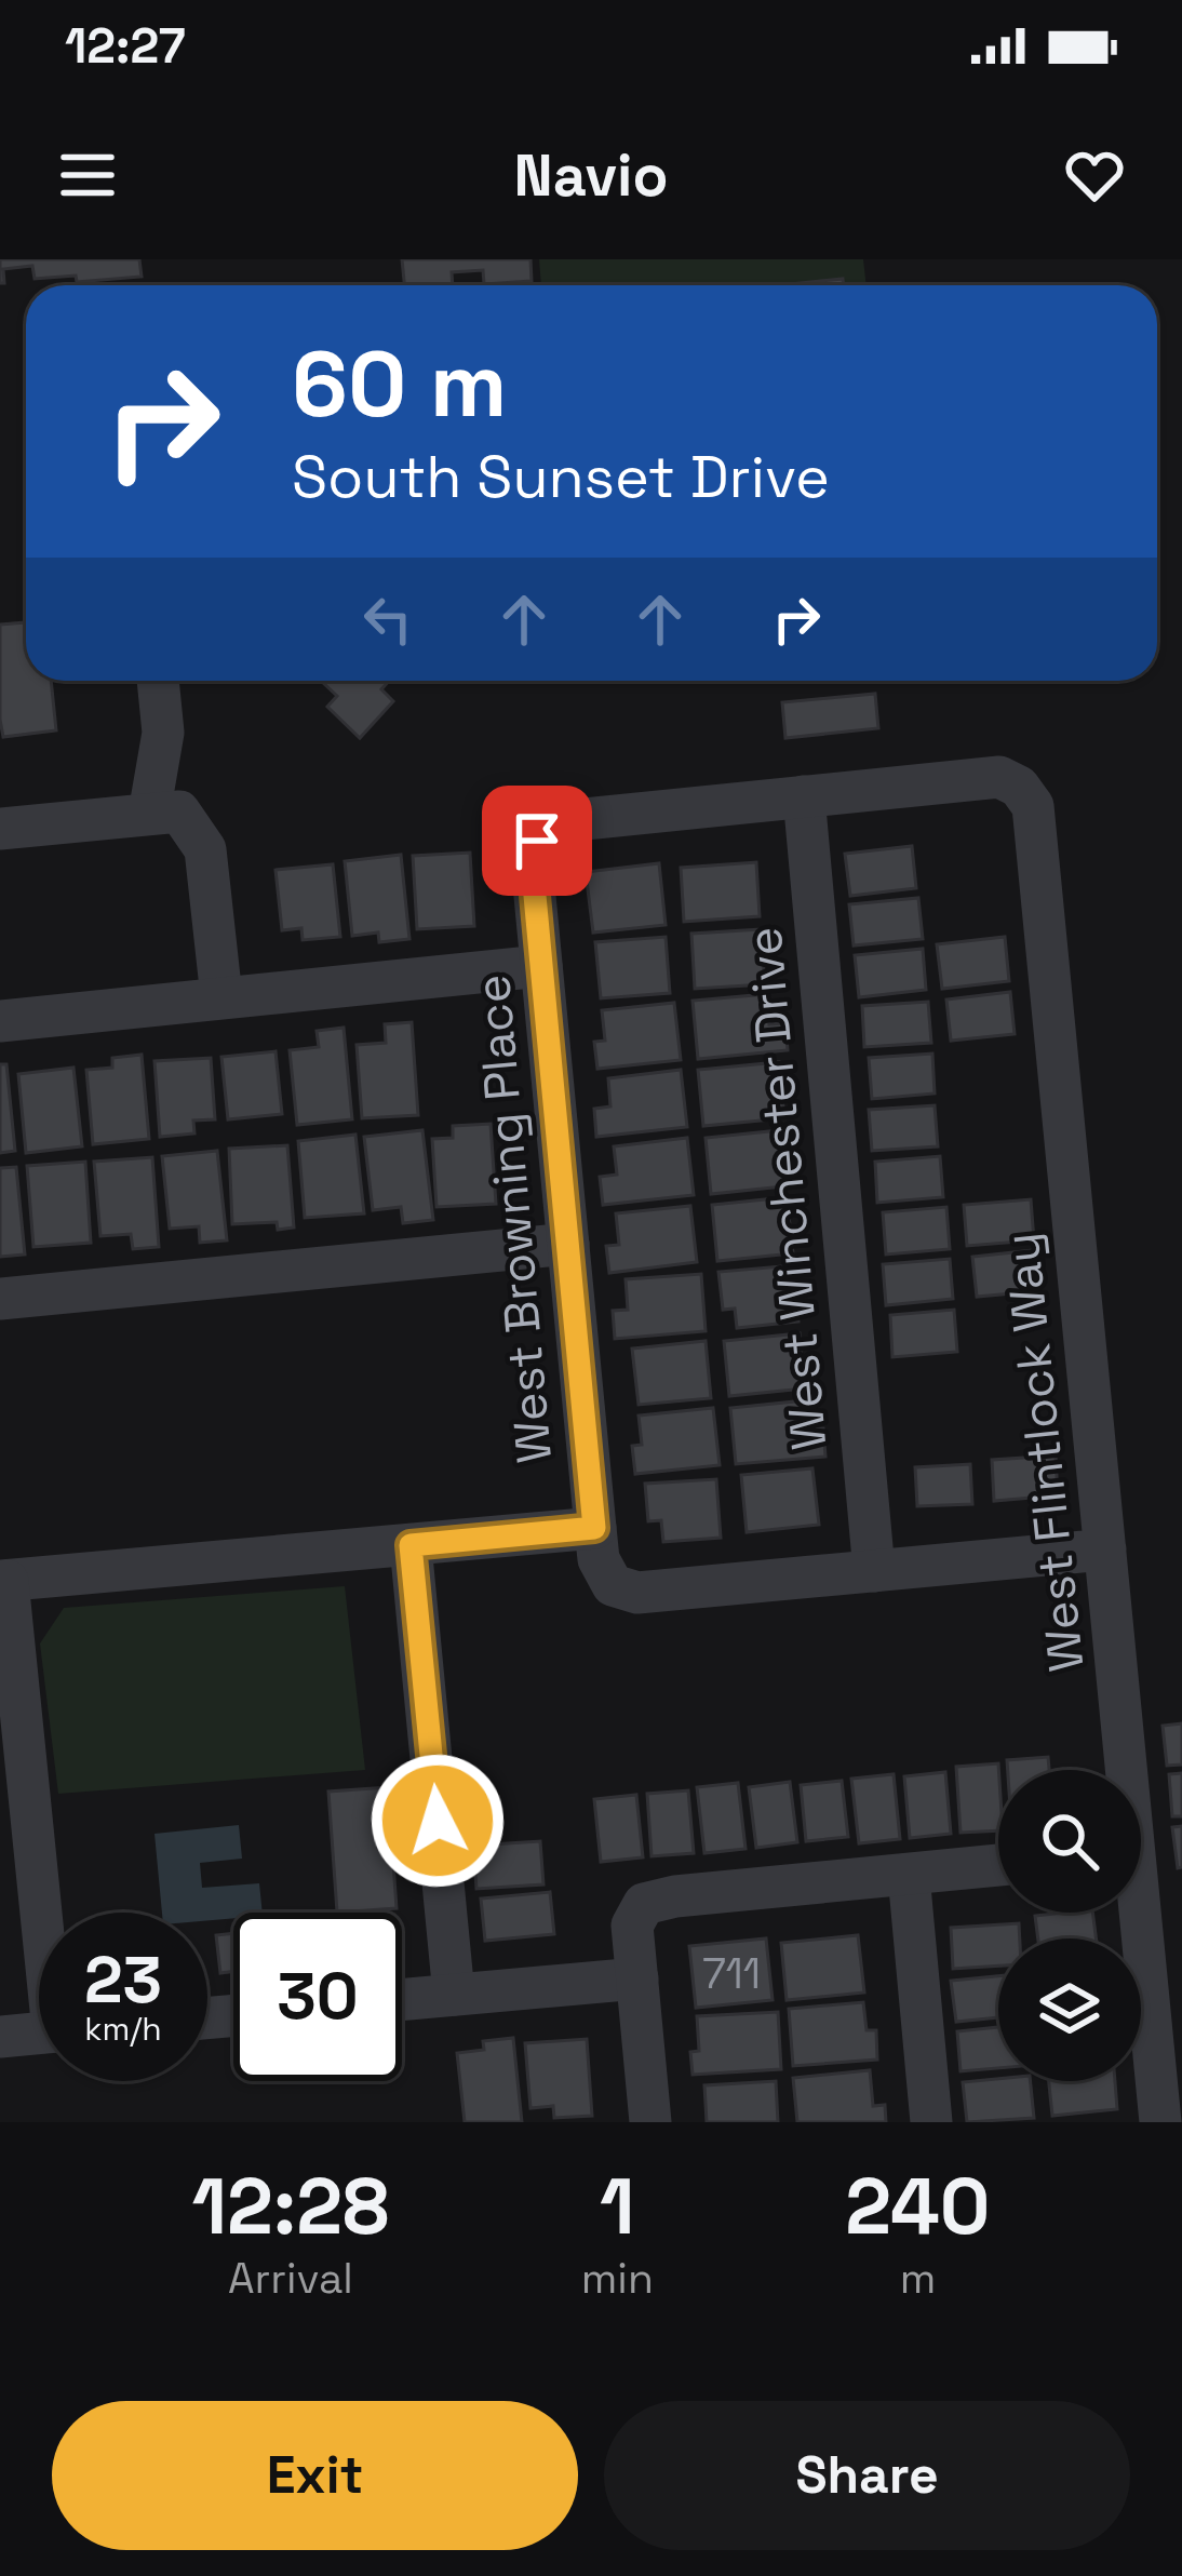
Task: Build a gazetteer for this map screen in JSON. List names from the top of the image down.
{
  "streets": {
    "street": ["West Winchester Drive", "West Browning Place", "West Flintlock Way"]
  },
  "crossings": [
    ["West Winchester Drive", "West Browning Place"],
    ["West Winchester Drive", "West Flintlock Way"],
    ["West Browning Place", "West Flintlock Way"]
  ],
  "house_numbers": ["711"],
  "page": {
    "status": "12:27",
    "header": "Navio",
    "turn": ["60 m", "South Sunset Drive"],
    "speed": "23 km/h",
    "limit": "30",
    "eta": [
      "12:28",
      "Arrival",
      "1",
      "min",
      "240",
      "m"
    ],
    "buttons": ["Exit", "Share"]
  }
}
